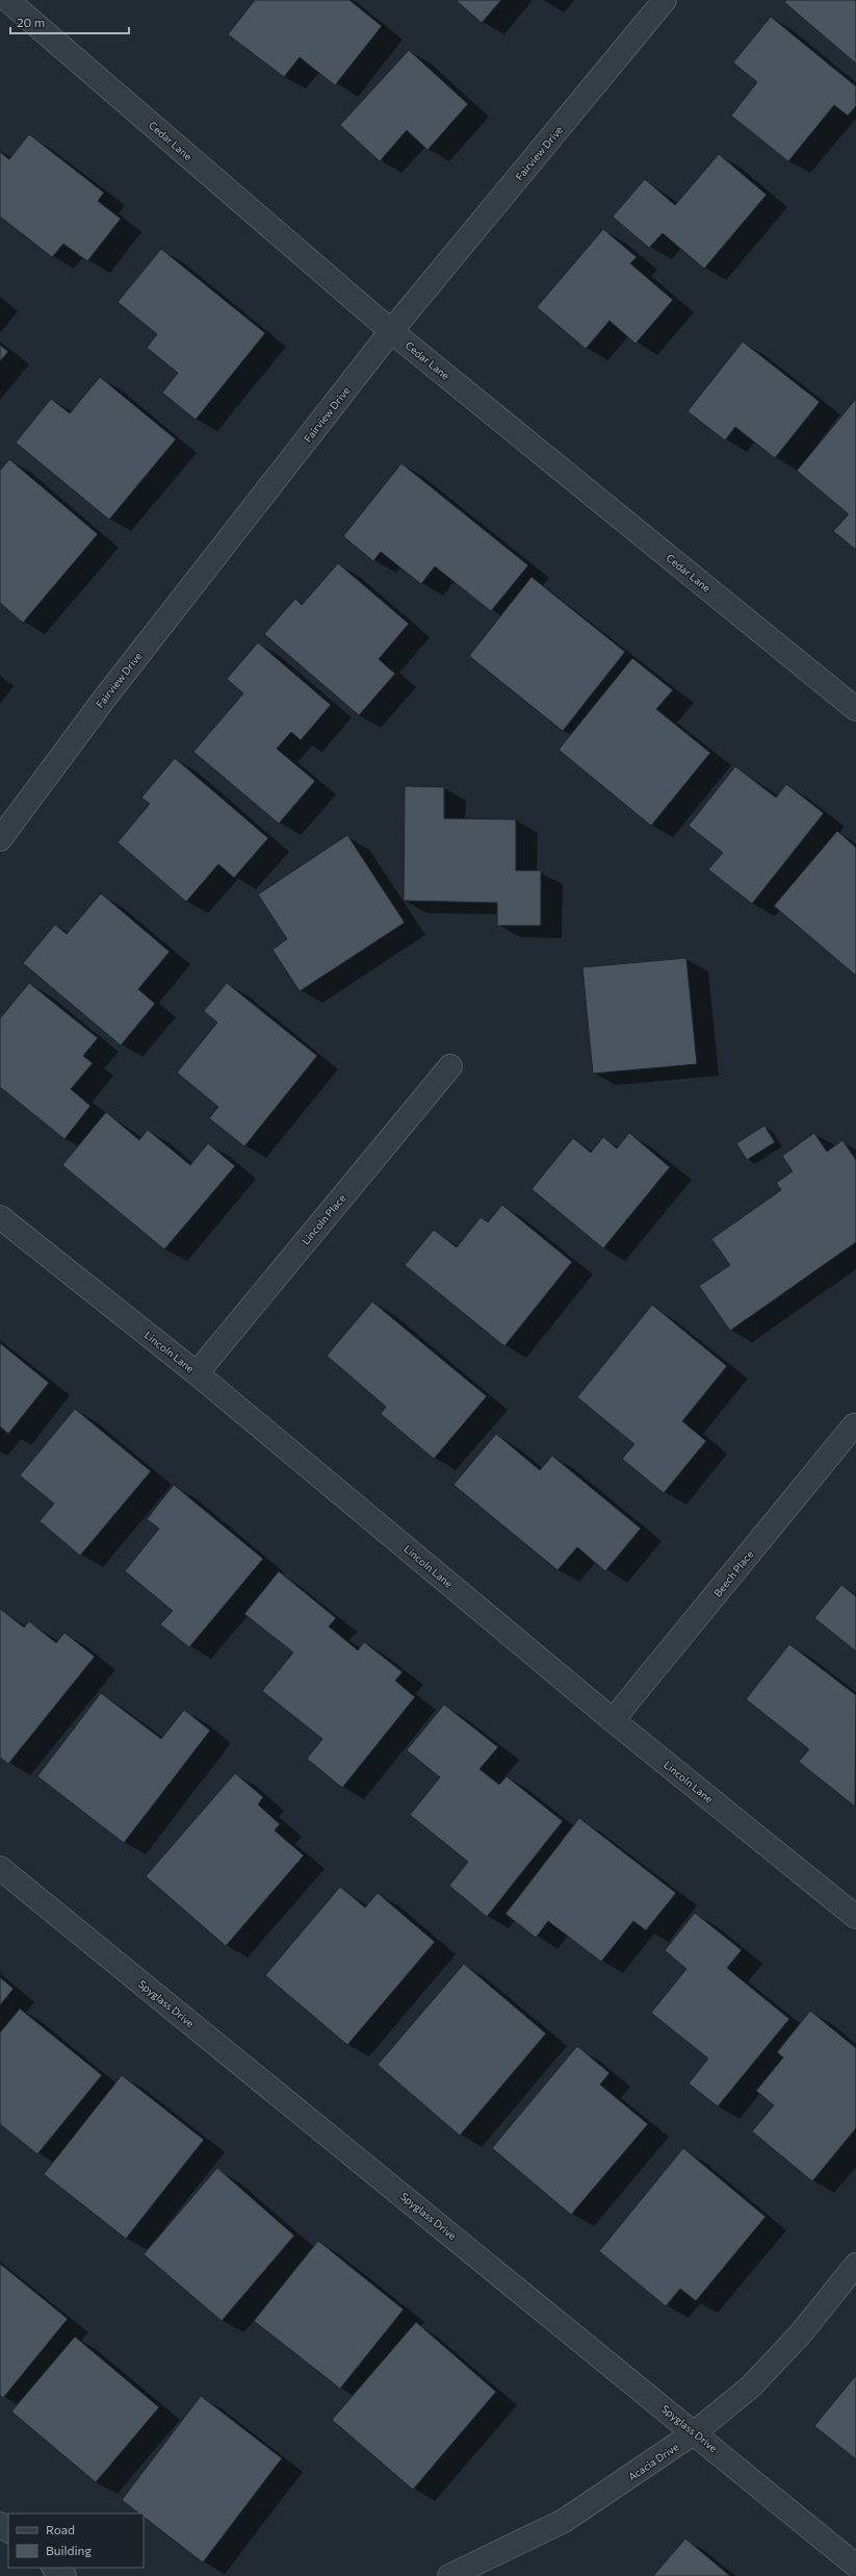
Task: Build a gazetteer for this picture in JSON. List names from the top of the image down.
{
  "streets": {
    "street": [
      "Cedar Lane",
      "Fairview Drive",
      "Lincoln Place",
      "Lincoln Lane",
      "Beech Place",
      "Spyglass Drive",
      "Acacia Drive"
    ]
  },
  "crossings": [
    ["Cedar Lane", "Fairview Drive"],
    ["Lincoln Place", "Lincoln Lane"],
    ["Lincoln Lane", "Beech Place"],
    ["Spyglass Drive", "Acacia Drive"]
  ],
  "legend": ["Road", "Building"],
  "scale_bar": "20 m"
}
